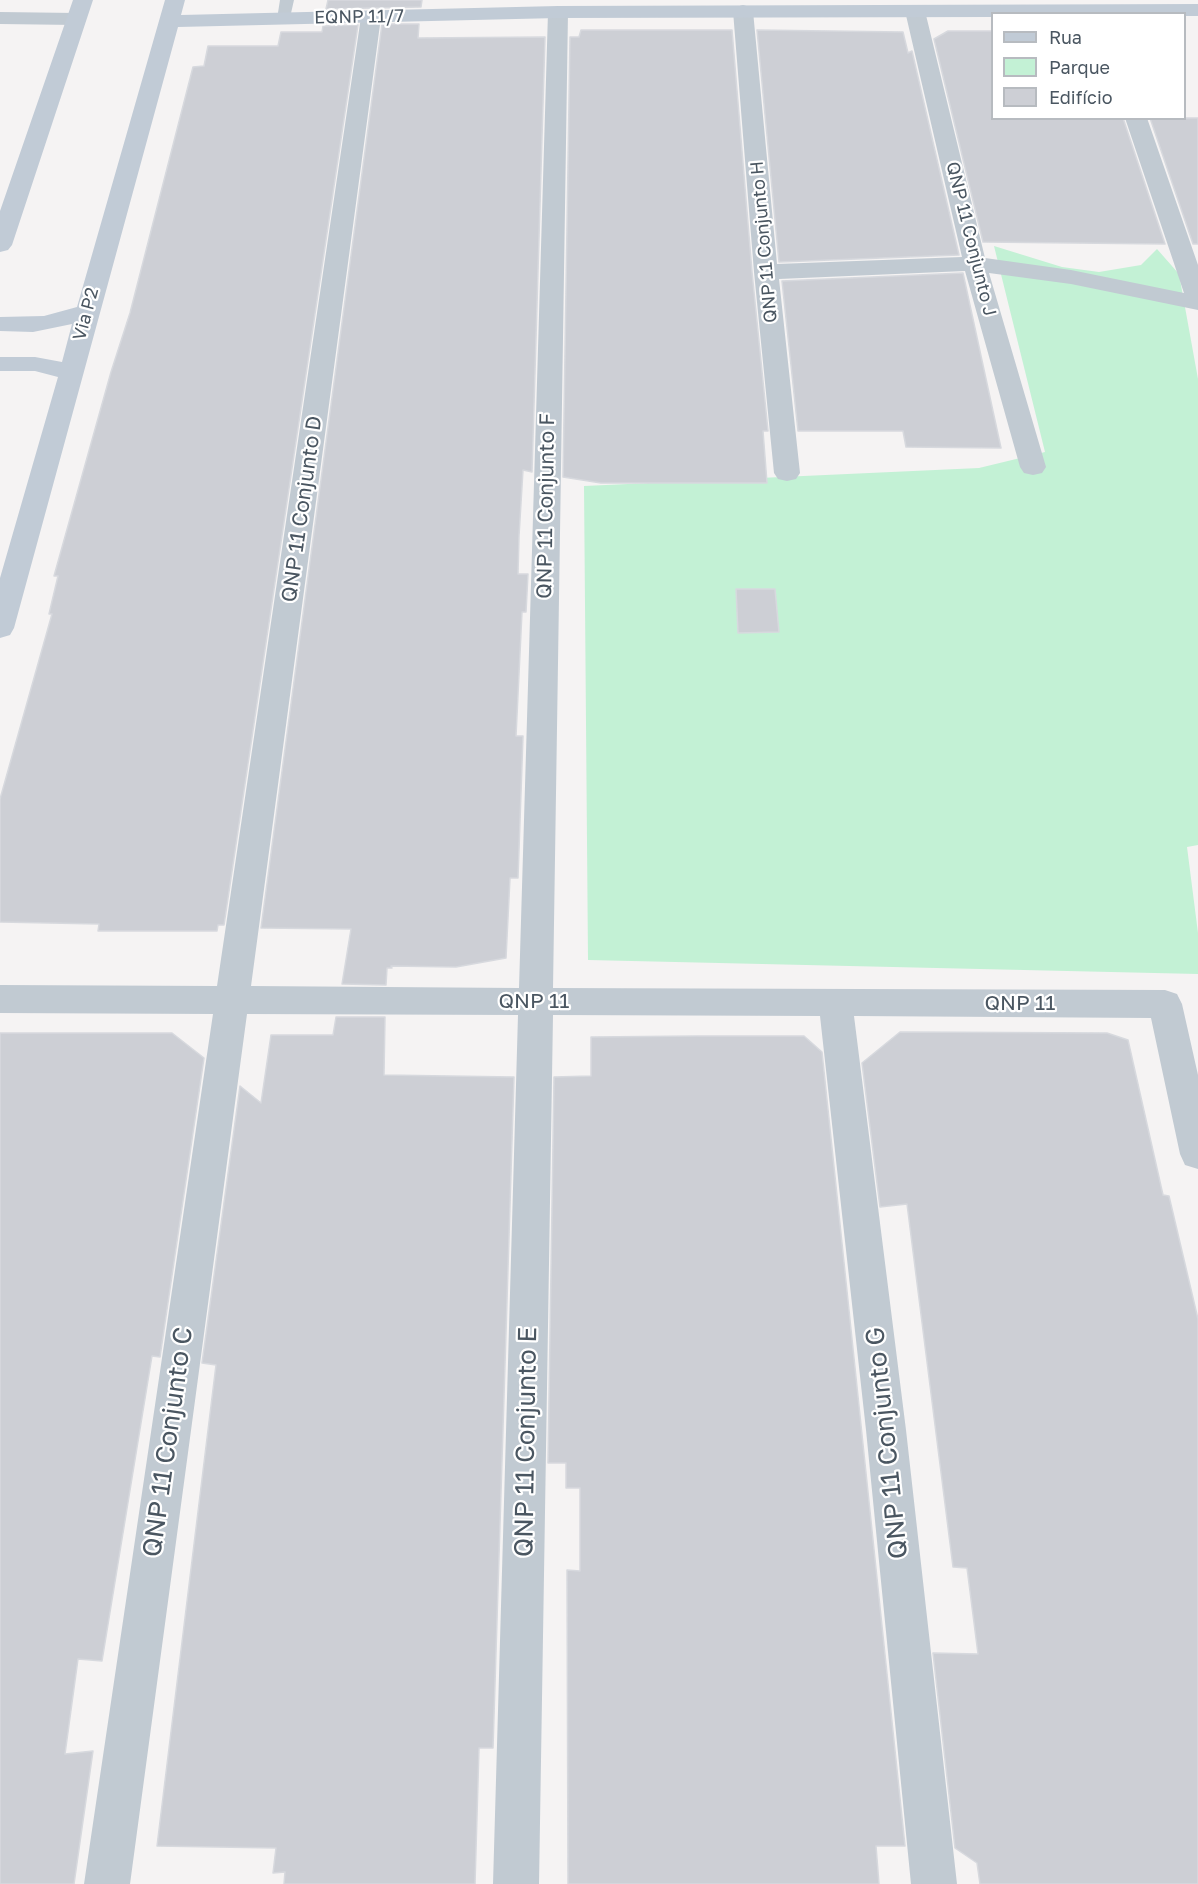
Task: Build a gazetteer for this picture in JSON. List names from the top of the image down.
{
  "streets": {
    "main road": ["EQNP 11/7", "Via P2"],
    "street": [
      "QNP 11 Conjunto J",
      "QNP 11 Conjunto H",
      "QNP 11 Conjunto F",
      "QNP 11 Conjunto D",
      "QNP 11",
      "QNP 11 Conjunto C",
      "QNP 11 Conjunto E",
      "QNP 11 Conjunto G"
    ]
  },
  "crossings": [
    ["EQNP 11/7", "QNP 11 Conjunto J"],
    ["EQNP 11/7", "QNP 11 Conjunto H"],
    ["EQNP 11/7", "Via P2"],
    ["EQNP 11/7", "QNP 11 Conjunto F"],
    ["EQNP 11/7", "QNP 11 Conjunto D"],
    ["QNP 11 Conjunto F", "QNP 11"],
    ["QNP 11 Conjunto F", "QNP 11 Conjunto E"],
    ["QNP 11 Conjunto D", "QNP 11"],
    ["QNP 11 Conjunto D", "QNP 11 Conjunto C"],
    ["QNP 11", "QNP 11 Conjunto C"],
    ["QNP 11", "QNP 11 Conjunto E"],
    ["QNP 11", "QNP 11 Conjunto G"]
  ],
  "legend": ["Rua", "Parque", "Edifício"]
}
